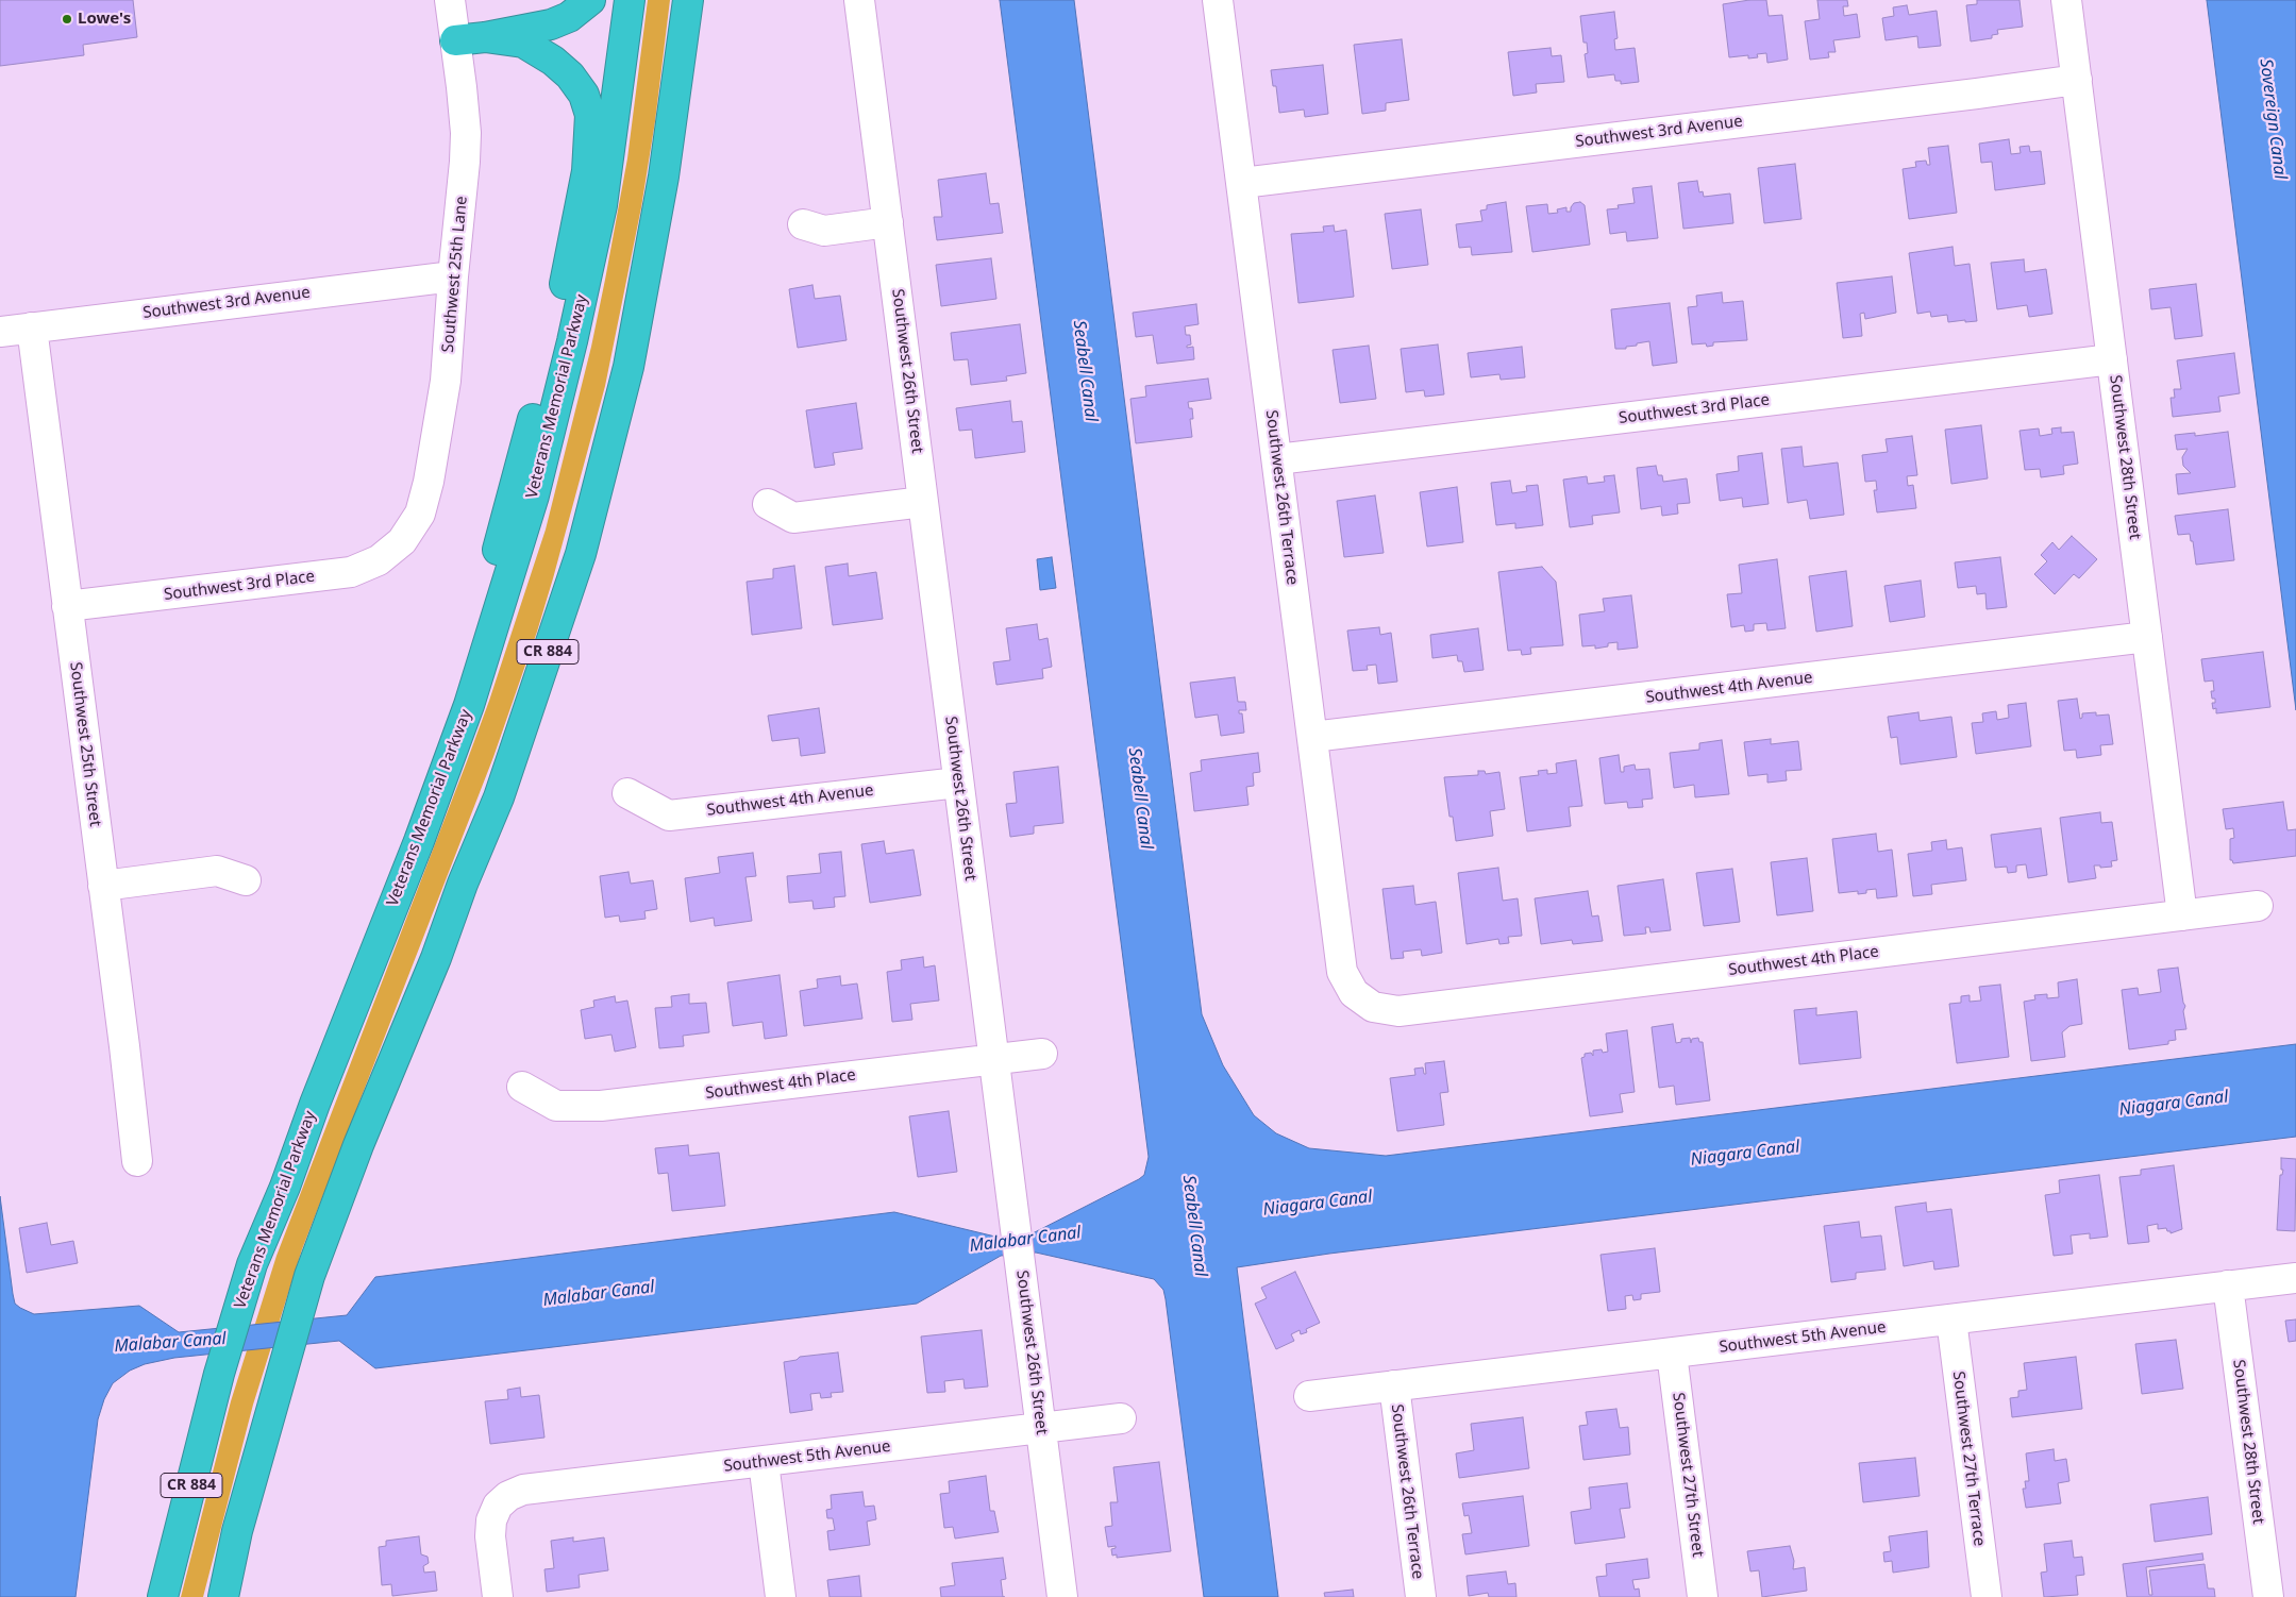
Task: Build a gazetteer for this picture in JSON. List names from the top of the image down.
{
  "streets": {
    "highway": ["Veterans Memorial Parkway", "CR 884"],
    "street": [
      "Southwest 3rd Avenue",
      "Southwest 25th Lane",
      "Southwest 26th Street",
      "Southwest 3rd Place",
      "Southwest 28th Street",
      "Southwest 26th Terrace",
      "Southwest 4th Avenue",
      "Southwest 25th Street",
      "Southwest 4th Place",
      "Southwest 5th Avenue",
      "Southwest 27th Terrace",
      "Southwest 27th Street"
    ]
  },
  "crossings": [
    ["Southwest 3rd Avenue", "Southwest 25th Lane"],
    ["Southwest 3rd Avenue", "Southwest 28th Street"],
    ["Southwest 3rd Avenue", "Southwest 26th Terrace"],
    ["Southwest 3rd Avenue", "Southwest 25th Street"],
    ["Southwest 25th Lane", "Southwest 3rd Place"],
    ["Southwest 26th Street", "Southwest 4th Avenue"],
    ["Southwest 26th Street", "Southwest 4th Place"],
    ["Southwest 26th Street", "Southwest 5th Avenue"],
    ["Southwest 3rd Place", "Southwest 28th Street"],
    ["Southwest 3rd Place", "Southwest 26th Terrace"],
    ["Southwest 3rd Place", "Southwest 25th Street"],
    ["Southwest 28th Street", "Southwest 4th Avenue"],
    ["Southwest 28th Street", "Southwest 4th Place"],
    ["Southwest 28th Street", "Southwest 5th Avenue"],
    ["Southwest 26th Terrace", "Southwest 4th Avenue"],
    ["Southwest 26th Terrace", "Southwest 4th Place"],
    ["Southwest 26th Terrace", "Southwest 5th Avenue"],
    ["Southwest 5th Avenue", "Southwest 27th Terrace"],
    ["Southwest 5th Avenue", "Southwest 27th Street"]
  ],
  "water": [
    "Sovereign Canal",
    "Seabell Canal",
    "Niagara Canal",
    "Malabar Canal"
  ],
  "places": ["Lowe's"]
}
